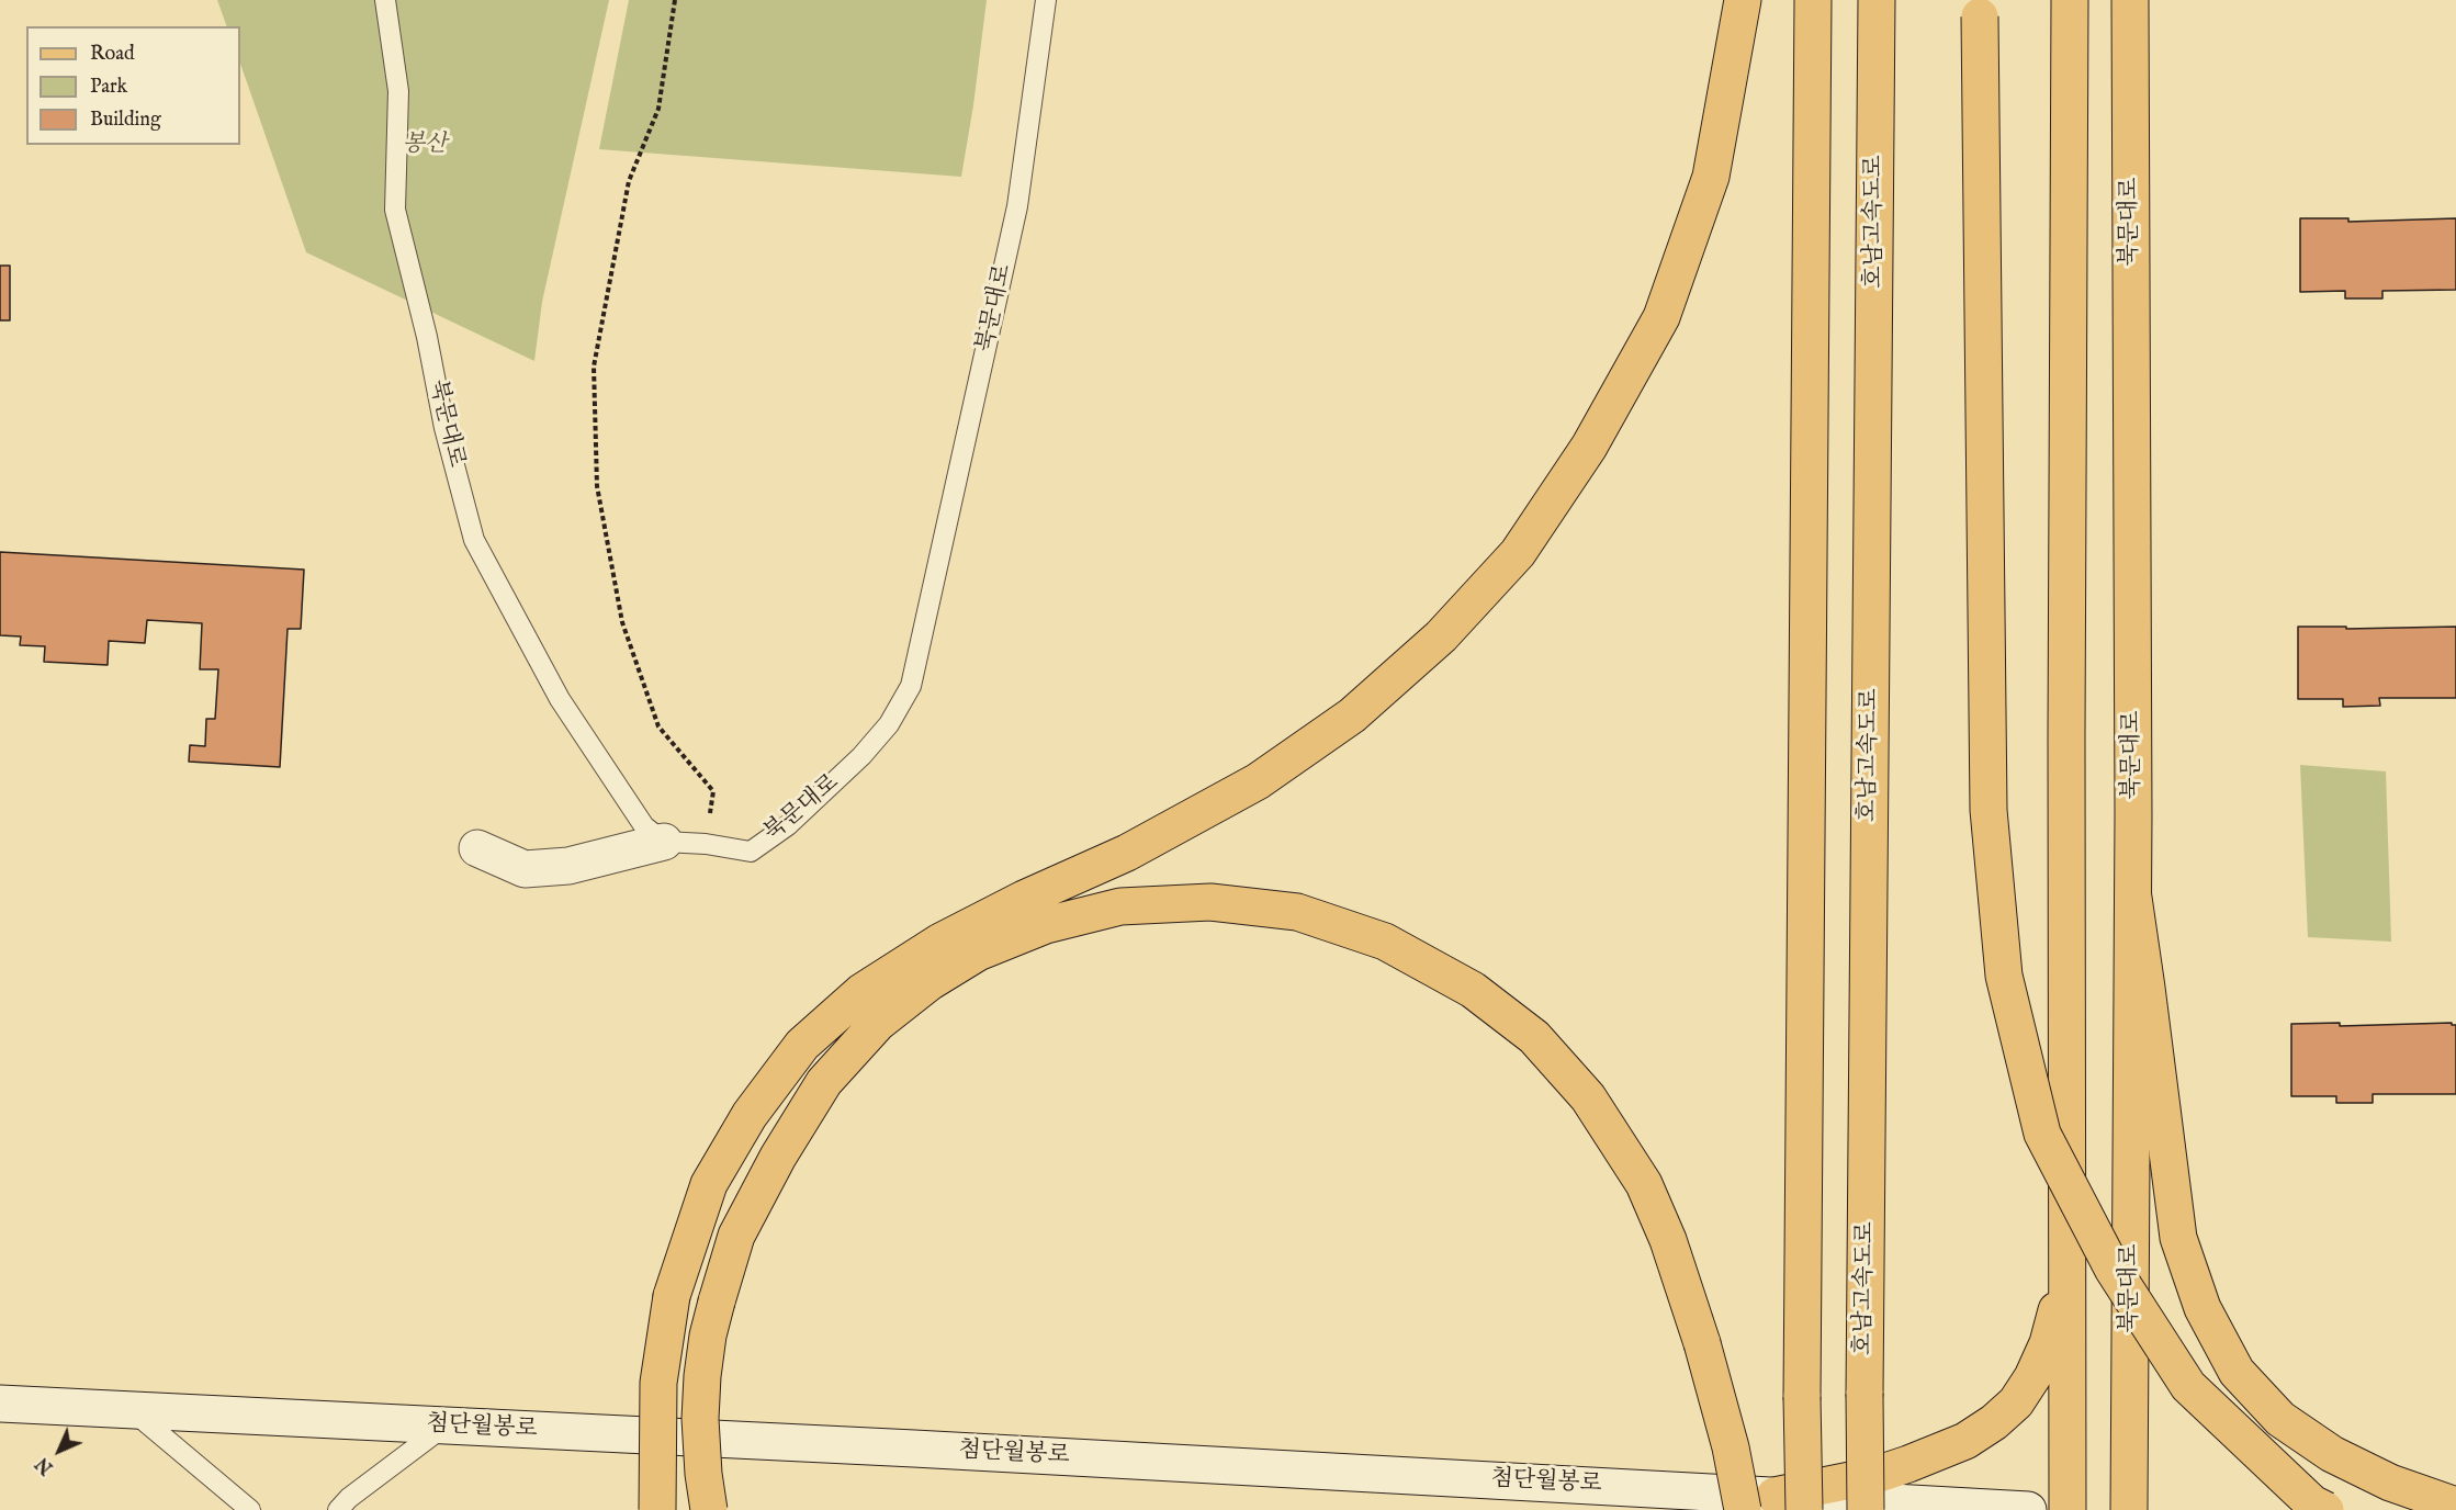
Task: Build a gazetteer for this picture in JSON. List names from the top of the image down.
{
  "streets": {
    "main road": ["호남고속도로", "북문대로"],
    "street": ["첨단월봉로"]
  },
  "parks": ["봉산"],
  "legend": ["Road", "Park", "Building"],
  "north": "bottom left"
}
